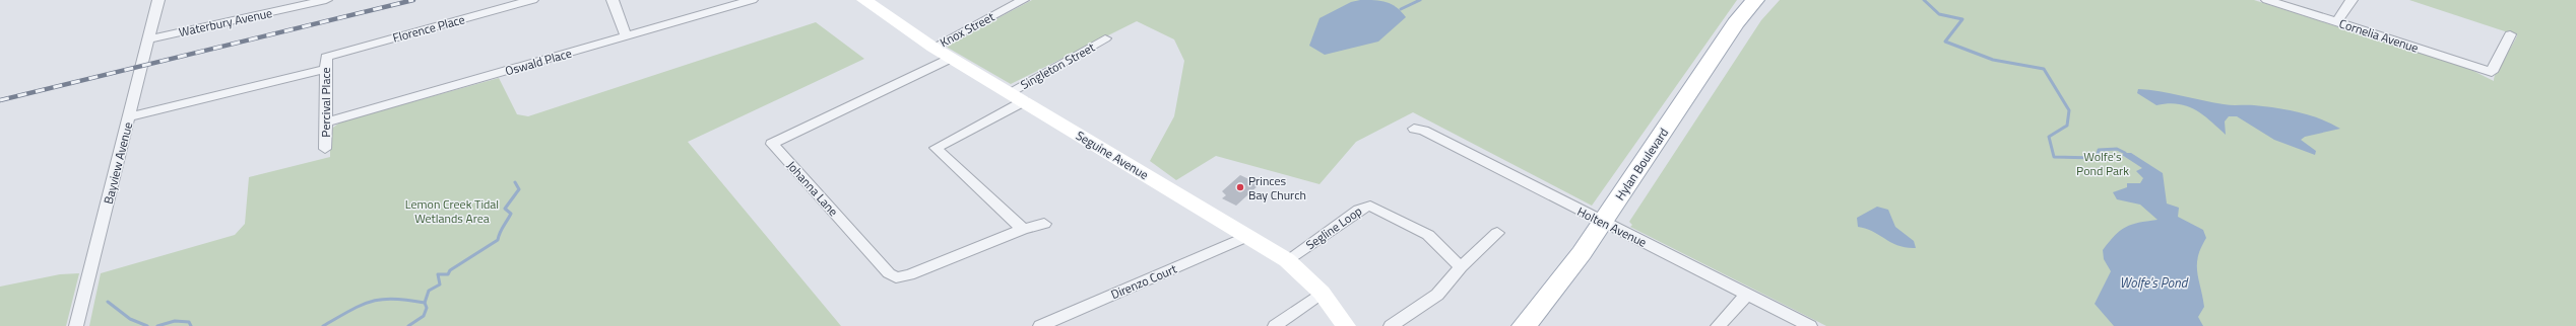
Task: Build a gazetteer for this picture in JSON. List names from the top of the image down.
{
  "streets": {
    "main road": ["Hylan Boulevard"],
    "street": [
      "Waterbury Avenue",
      "Florence Place",
      "Knox Street",
      "Cornelia Avenue",
      "Oswald Place",
      "Singleton Street",
      "Percival Place",
      "Seguine Avenue",
      "Bayview Avenue",
      "Johanna Lane",
      "Holten Avenue",
      "Segline Loop",
      "Direnzo Court"
    ]
  },
  "crossings": [
    ["Waterbury Avenue", "Bayview Avenue"],
    ["Florence Place", "Percival Place"],
    ["Knox Street", "Seguine Avenue"],
    ["Oswald Place", "Percival Place"],
    ["Singleton Street", "Seguine Avenue"],
    ["Seguine Avenue", "Johanna Lane"],
    ["Seguine Avenue", "Segline Loop"],
    ["Seguine Avenue", "Direnzo Court"],
    ["Hylan Boulevard", "Holten Avenue"]
  ],
  "water": ["Wolfe's Pond"],
  "parks": ["Wolfe's Pond Park", "Lemon Creek Tidal Wetlands Area"],
  "places": ["Princes Bay Church"]
}
